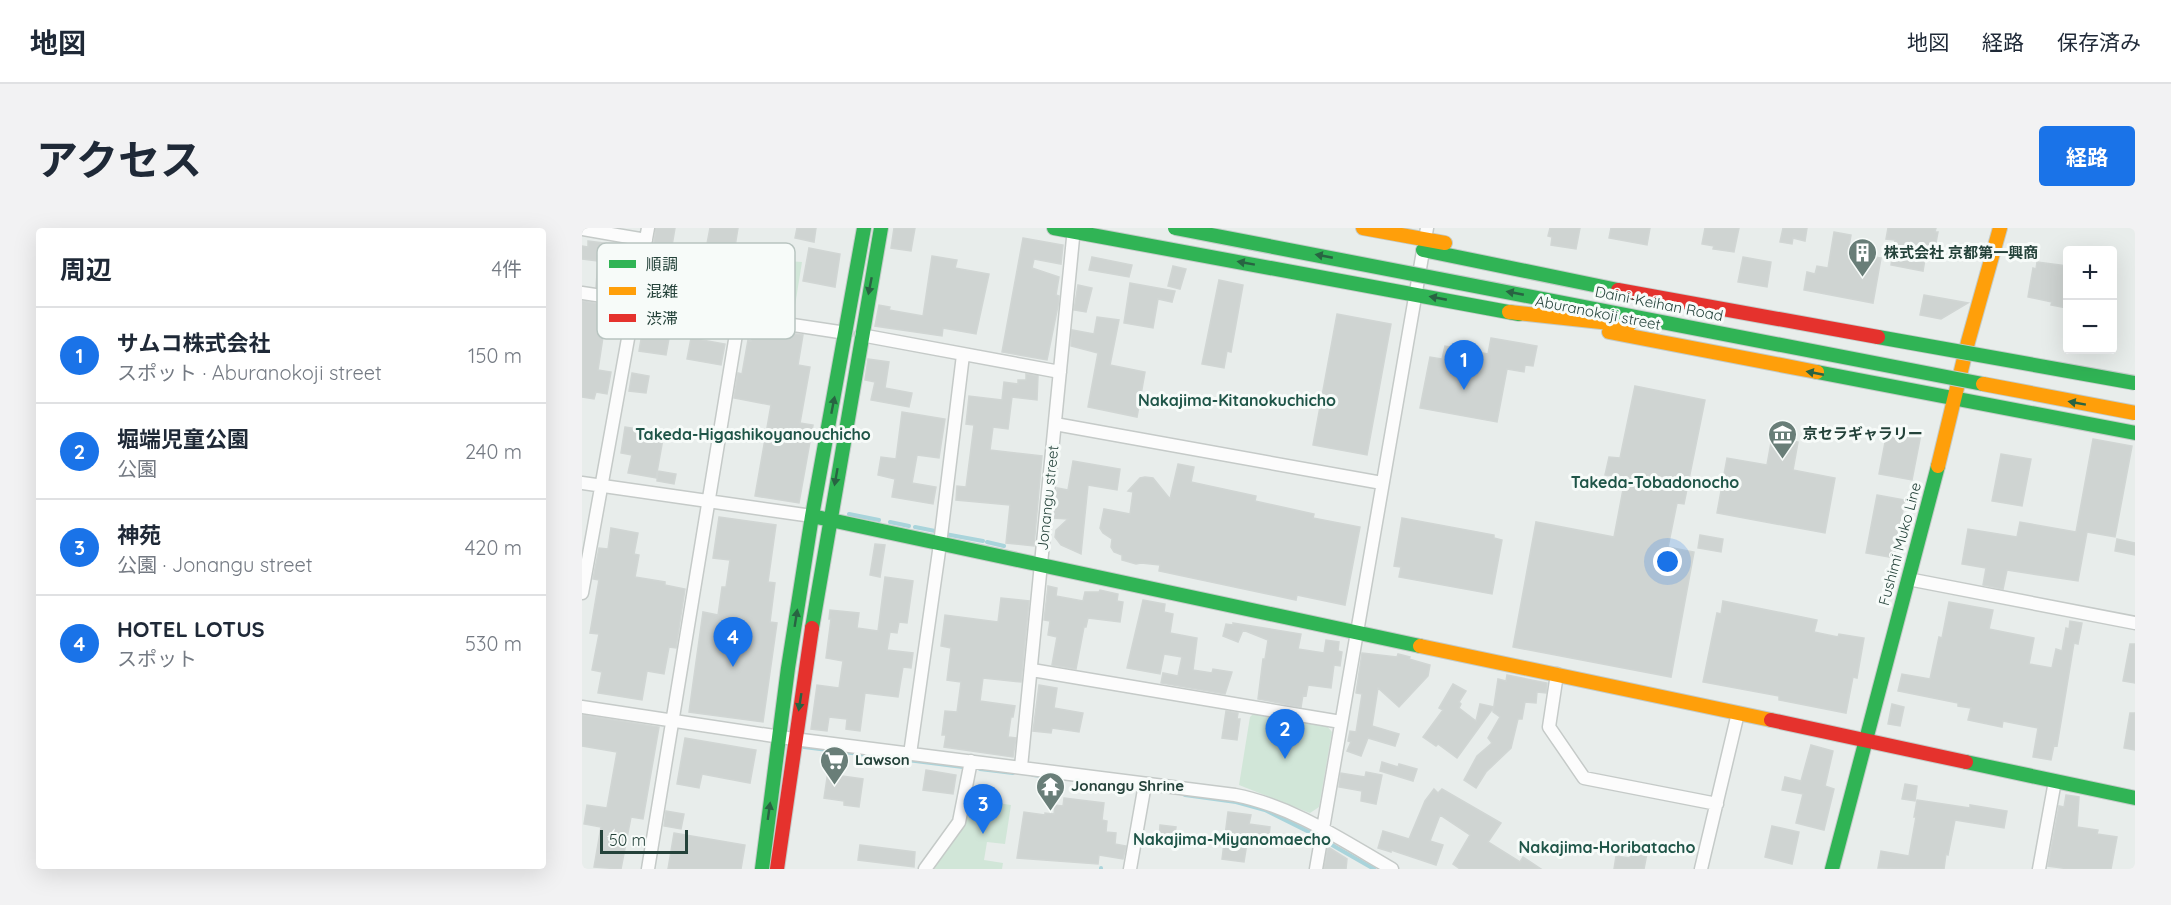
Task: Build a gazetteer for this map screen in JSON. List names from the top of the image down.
{
  "streets": {
    "main road": ["Daini-Keihan Road", "Aburanokoji street", "Fushimi Muko Line"],
    "street": ["Jonangu street"]
  },
  "crossings": [
    ["Aburanokoji street", "Jonangu street"],
    ["Aburanokoji street", "Fushimi Muko Line"]
  ],
  "districts": [
    "Nakajima-Kitanokuchicho",
    "Takeda-Higashikoyanouchicho",
    "Takeda-Tobadonocho",
    "Nakajima-Miyanomaecho",
    "Nakajima-Horibatacho"
  ],
  "places": {
    "building": ["株式会社 京都第一興商"],
    "museum": ["京セラギャラリー"],
    "supermarket": ["Lawson"],
    "temple": ["Jonangu Shrine"]
  },
  "legend": ["順調", "混雑", "渋滞"],
  "scale_bar": "50 m",
  "page": {
    "header": "地図",
    "nav": ["地図", "経路", "保存済み"],
    "title": "アクセス",
    "buttons": "経路",
    "heading": ["周辺", "4件"],
    "map_buttons": ["+", "−"],
    "list": [
      {
        "mark": "1",
        "name": "サムコ株式会社",
        "note": "スポット · Aburanokoji street",
        "value": "150 m"
      },
      {
        "mark": "2",
        "name": "堀端児童公園",
        "note": "公園",
        "value": "240 m"
      },
      {
        "mark": "3",
        "name": "神苑",
        "note": "公園 · Jonangu street",
        "value": "420 m"
      },
      {
        "mark": "4",
        "name": "HOTEL LOTUS",
        "note": "スポット",
        "value": "530 m"
      }
    ],
    "pins": [
      "1",
      "4",
      "2",
      "3"
    ],
    "scale": "50 m"
  }
}
